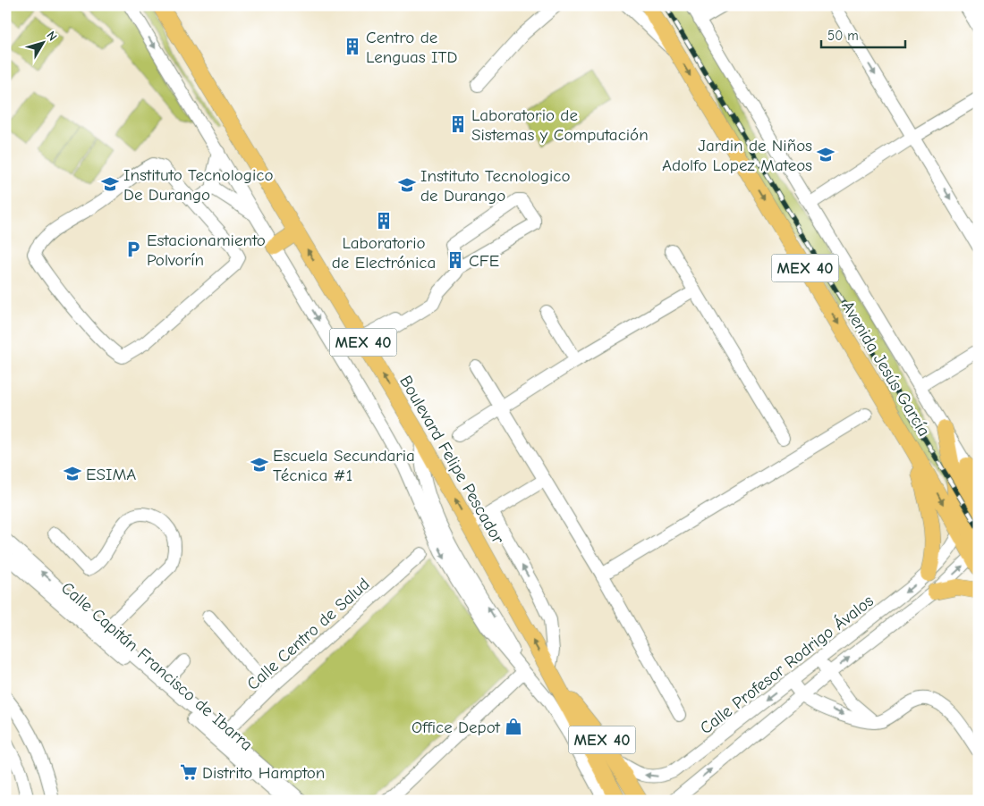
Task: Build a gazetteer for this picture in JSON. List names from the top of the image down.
{
  "streets": {
    "main road": ["MEX 40", "Avenida Jesús García", "Boulevard Felipe Pescador"],
    "street": ["Calle Centro de Salud", "Calle Profesor Rodrigo Ávalos", "Calle Capitán Francisco de Ibarra"]
  },
  "crossings": [
    ["MEX 40", "Boulevard Felipe Pescador"],
    ["MEX 40", "Calle Profesor Rodrigo Ávalos"],
    ["Avenida Jesús García", "Calle Profesor Rodrigo Ávalos"],
    ["Calle Centro de Salud", "Calle Capitán Francisco de Ibarra"]
  ],
  "one_way": ["Boulevard Felipe Pescador"],
  "places": {
    "building": [
      "Centro de Lenguas ITD",
      "Laboratorio de Sistemas y Computación",
      "Laboratorio de Electrónica",
      "CFE"
    ],
    "school or university": [
      "Jardin de Niños Adolfo Lopez Mateos",
      "Instituto Tecnologico De Durango",
      "Instituto Tecnologico de Durango",
      "Escuela Secundaria Técnica #1",
      "ESIMA"
    ],
    "parking": ["Estacionamiento Polvorín"],
    "shop": ["Office Depot"],
    "supermarket": ["Distrito Hampton"]
  },
  "scale_bar": "50 m",
  "north": "top right"
}
